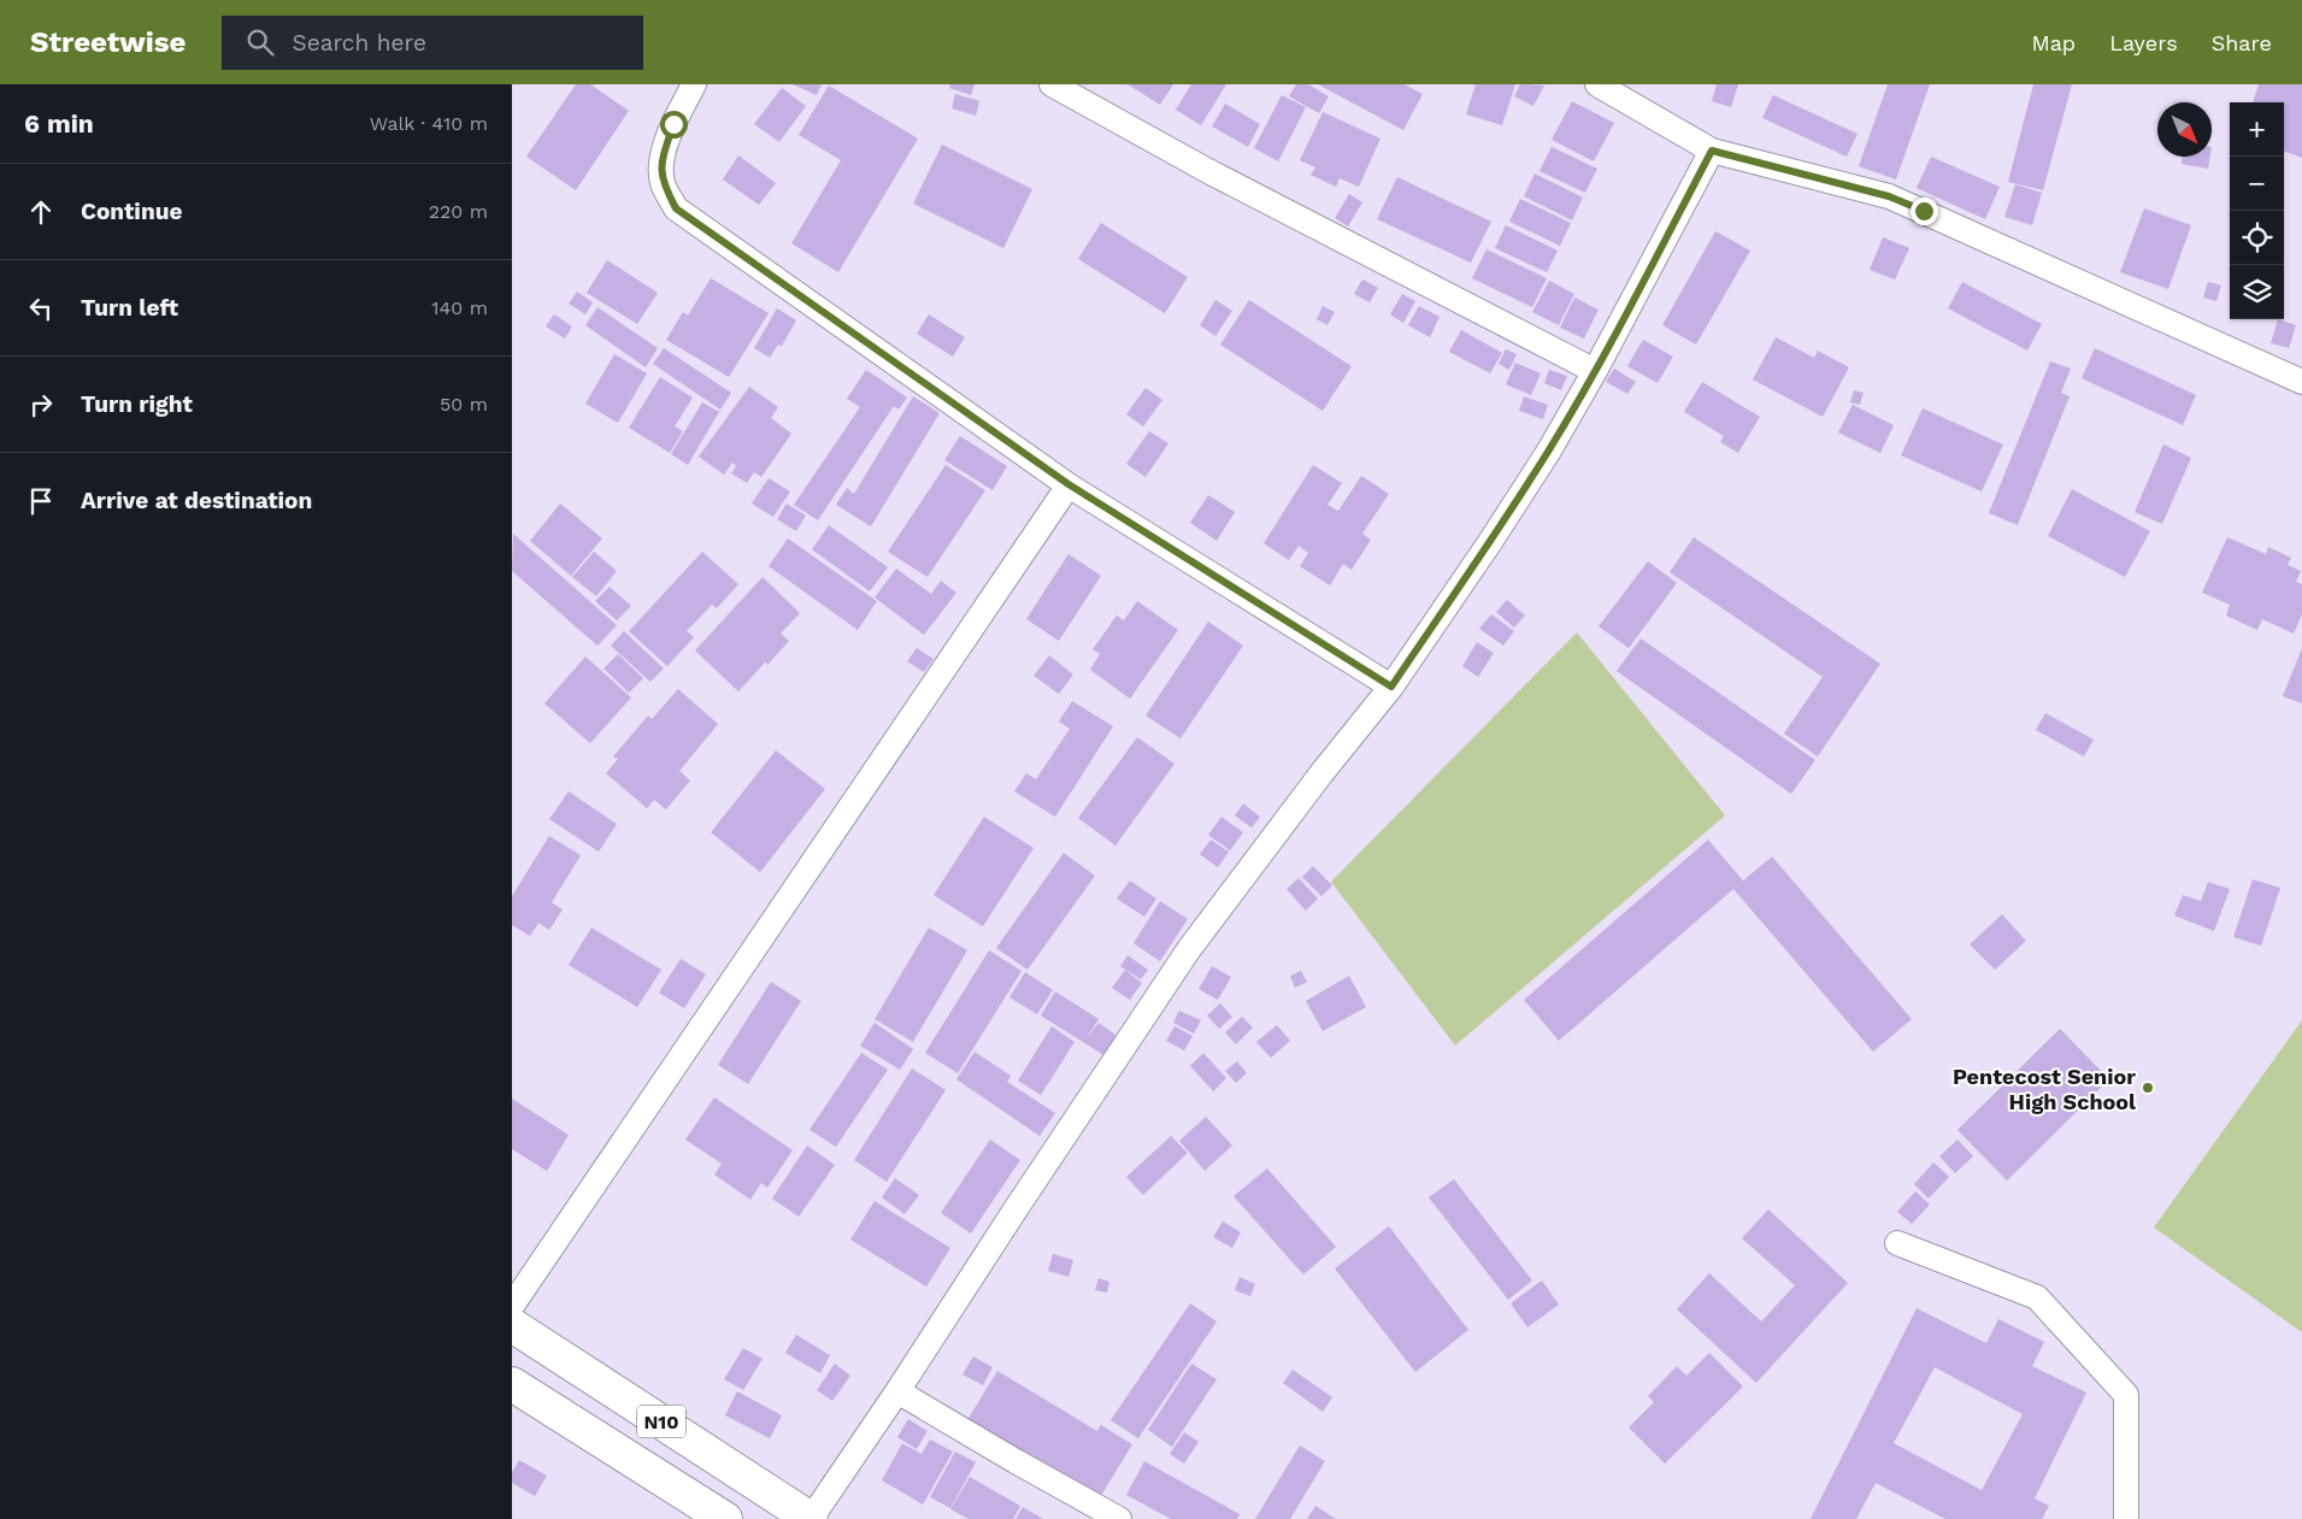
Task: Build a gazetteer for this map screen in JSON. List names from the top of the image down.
{
  "streets": {
    "highway": ["N10"]
  },
  "places": ["Pentecost Senior High School"],
  "north": "bottom right",
  "page": {
    "header": "Streetwise",
    "search": "Search here",
    "nav": ["Map", "Layers", "Share"],
    "heading": ["6 min", "Walk · 410 m"],
    "map_buttons": ["+", "−"],
    "list": [
      ["Continue", "220 m"],
      ["Turn left", "140 m"],
      ["Turn right", "50 m"],
      "Arrive at destination"
    ]
  }
}
